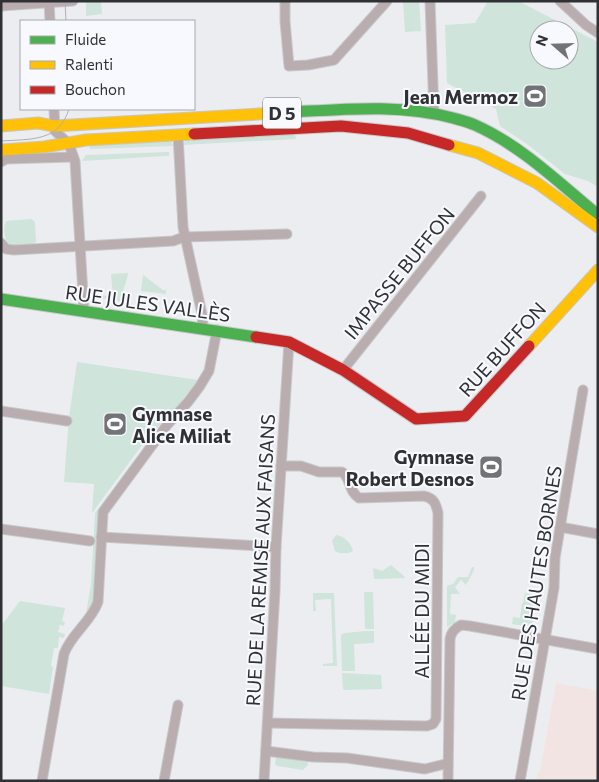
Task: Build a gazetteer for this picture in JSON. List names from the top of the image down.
{
  "streets": {
    "main road": ["D 5", "RUE JULES VALLÈS", "RUE BUFFON"],
    "street": [
      "IMPASSE BUFFON",
      "RUE DE LA REMISE AUX FAISANS",
      "RUE DES HAUTES BORNES",
      "ALLÉE DU MIDI"
    ]
  },
  "crossings": [
    ["IMPASSE BUFFON", "RUE BUFFON"],
    ["RUE JULES VALLÈS", "RUE BUFFON"],
    ["RUE JULES VALLÈS", "RUE DE LA REMISE AUX FAISANS"],
    ["RUE BUFFON", "RUE DE LA REMISE AUX FAISANS"],
    ["RUE DE LA REMISE AUX FAISANS", "ALLÉE DU MIDI"]
  ],
  "places": {
    "sports": ["Jean Mermoz", "Gymnase Alice Miliat", "Gymnase Robert Desnos"]
  },
  "legend": ["Fluide", "Ralenti", "Bouchon"],
  "north": "left"
}
